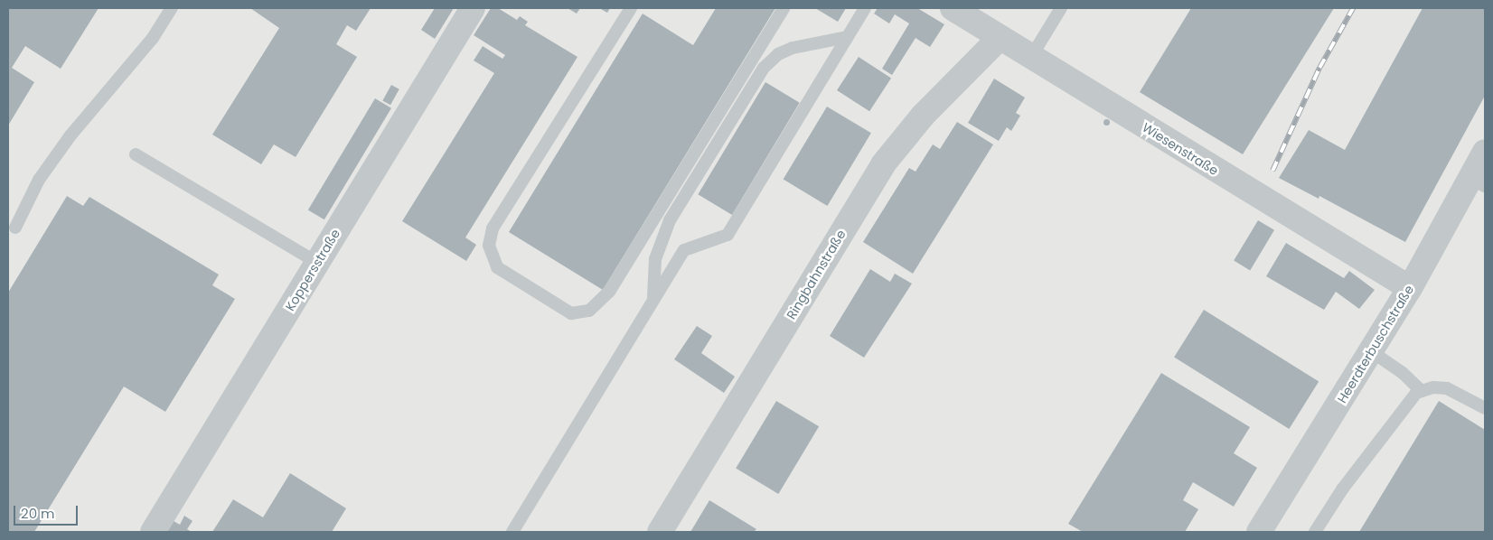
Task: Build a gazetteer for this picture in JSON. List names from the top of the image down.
{
  "streets": {
    "street": [
      "Wiesenstraße",
      "Koppersstraße",
      "Ringbahnstraße",
      "Heerdterbuschstraße"
    ]
  },
  "crossings": [
    ["Wiesenstraße", "Ringbahnstraße"],
    ["Wiesenstraße", "Heerdterbuschstraße"]
  ],
  "scale_bar": "20 m"
}
